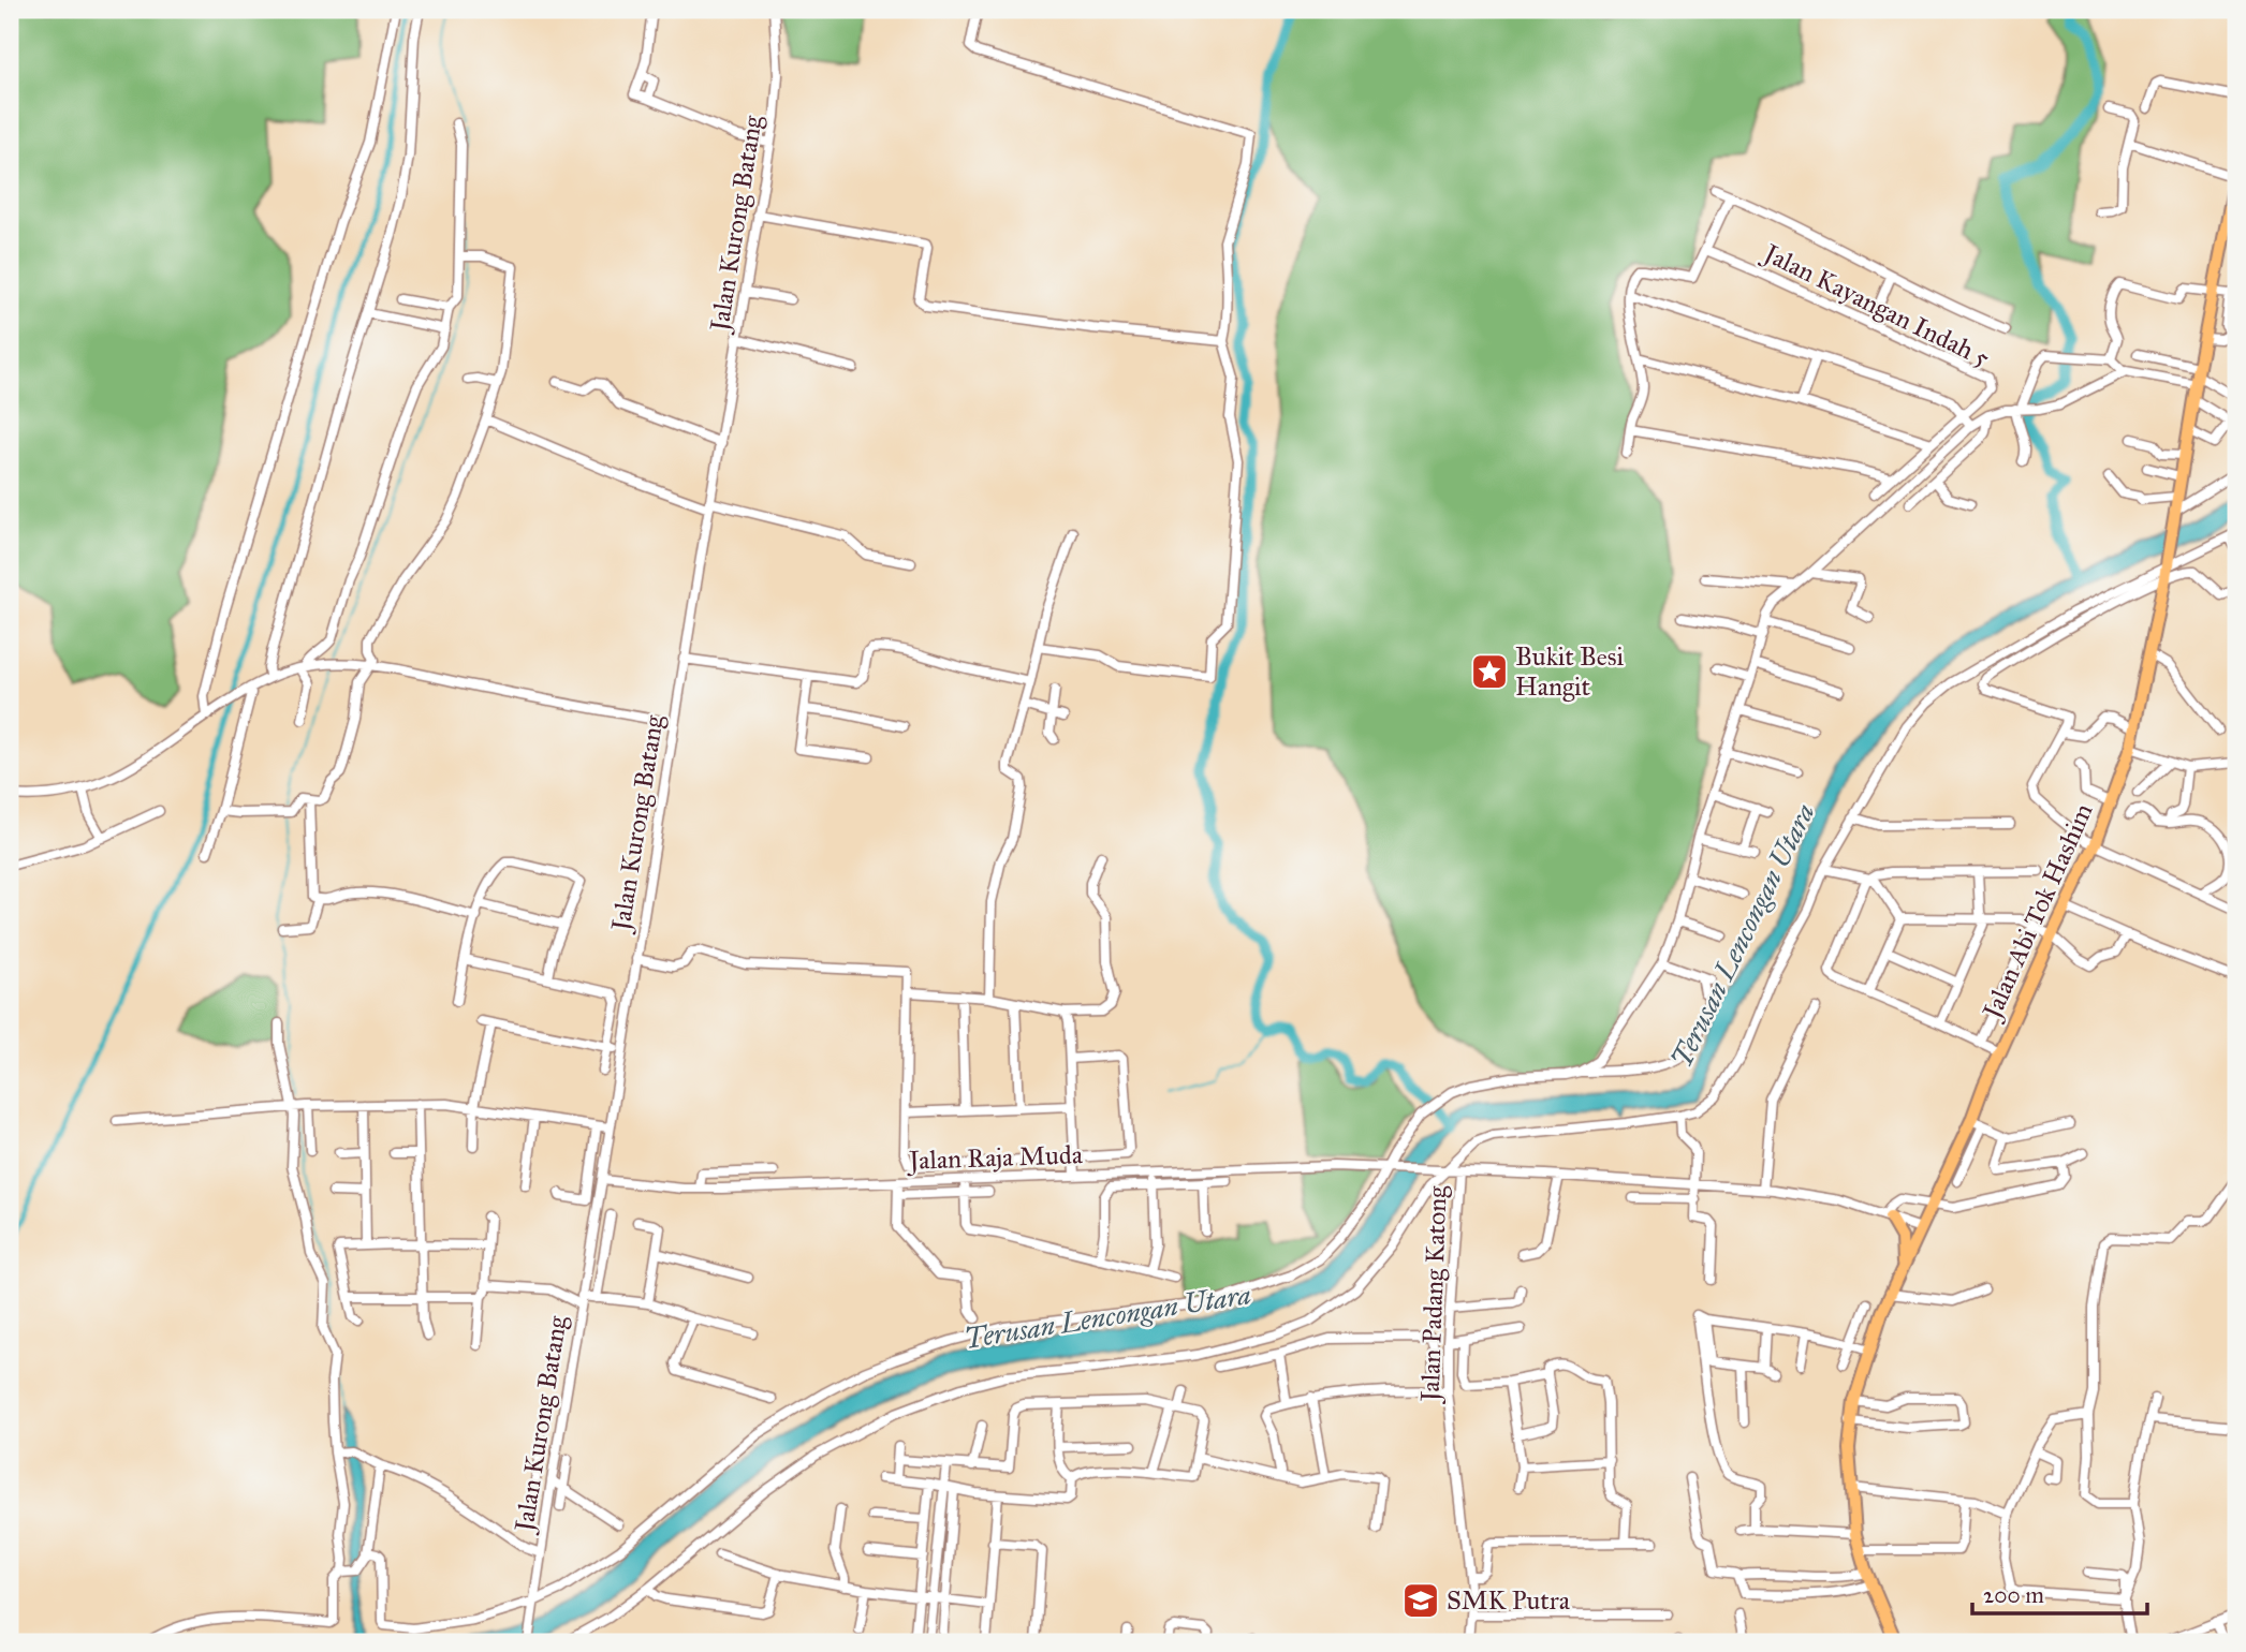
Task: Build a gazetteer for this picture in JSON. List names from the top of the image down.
{
  "streets": {
    "main road": ["Jalan Abi Tok Hashim"],
    "street": [
      "Jalan Kurong Batang",
      "Jalan Kayangan Indah 5",
      "Jalan Raja Muda",
      "Jalan Padang Katong"
    ]
  },
  "crossings": [
    ["Jalan Kurong Batang", "Jalan Raja Muda"],
    ["Jalan Abi Tok Hashim", "Jalan Raja Muda"],
    ["Jalan Raja Muda", "Jalan Padang Katong"]
  ],
  "water": ["Terusan Lencongan Utara"],
  "places": {
    "place": ["Bukit Besi Hangit"],
    "school or university": ["SMK Putra"]
  },
  "scale_bar": "200 m"
}
